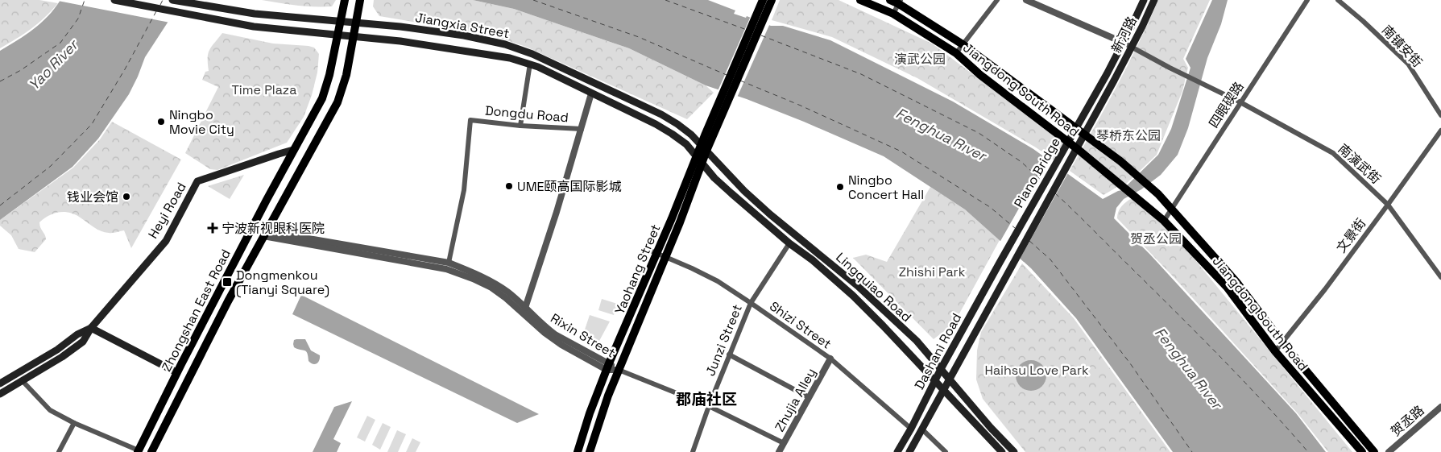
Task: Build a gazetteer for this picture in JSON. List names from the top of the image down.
{
  "streets": {
    "main road": [
      "Jiangxia Street",
      "新河路",
      "Jiangdong South Road",
      "Piano Bridge",
      "Heyi Road",
      "Yaohang Street",
      "Lingquiao Road",
      "Zhongshan East Road",
      "Dashani Road"
    ],
    "street": [
      "南镇安街",
      "四眼碶路",
      "Dongdu Road",
      "南演武街",
      "文景街",
      "Shizi Street",
      "Rixin Street",
      "Junzi Street",
      "Zhujia Alley",
      "贺丞路"
    ]
  },
  "crossings": [
    ["Jiangxia Street", "Yaohang Street"],
    ["Jiangxia Street", "Lingquiao Road"],
    ["Jiangxia Street", "Zhongshan East Road"],
    ["新河路", "南演武街"],
    ["新河路", "Piano Bridge"],
    ["Jiangdong South Road", "四眼碶路"],
    ["Jiangdong South Road", "文景街"],
    ["四眼碶路", "南演武街"],
    ["Dongdu Road", "Rixin Street"],
    ["南演武街", "文景街"],
    ["Piano Bridge", "Dashani Road"],
    ["Heyi Road", "Zhongshan East Road"],
    ["Yaohang Street", "Lingquiao Road"],
    ["Yaohang Street", "Shizi Street"],
    ["Yaohang Street", "Rixin Street"],
    ["Lingquiao Road", "Junzi Street"],
    ["Lingquiao Road", "Dashani Road"],
    ["Zhongshan East Road", "Rixin Street"],
    ["Shizi Street", "Junzi Street"],
    ["Shizi Street", "Dashani Road"],
    ["Shizi Street", "Zhujia Alley"]
  ],
  "districts": ["郡庙社区"],
  "water": ["Yao River", "Fenghua Rıver"],
  "parks": [
    "演武公园",
    "Time Plaza",
    "琴桥东公园",
    "贺丞公园",
    "Zhishi Park",
    "Haihsu Love Park"
  ],
  "places": {
    "other": [
      "Ningbo Movie City",
      "UME颐高国际影城",
      "Ningbo Concert Hall",
      "钱业会馆"
    ],
    "health": ["宁波新视眼科医院"],
    "transit": ["Dongmenkou (Tianyi Square)"]
  }
}
